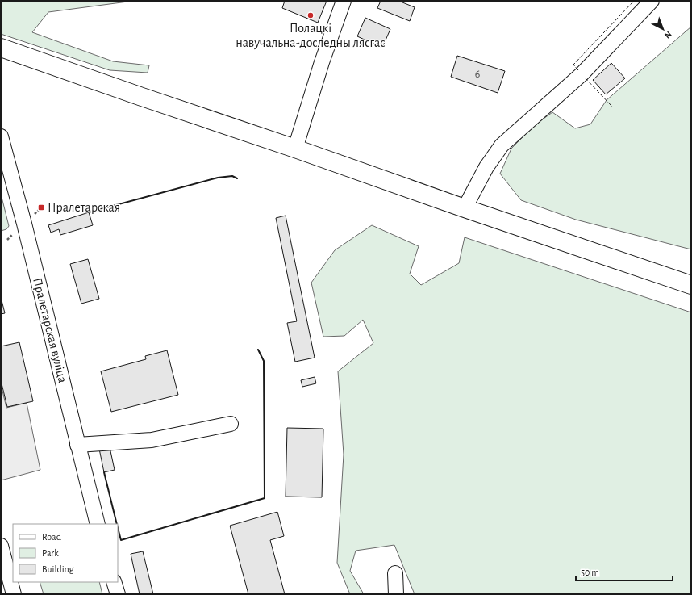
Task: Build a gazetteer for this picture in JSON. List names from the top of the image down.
{
  "streets": {
    "street": ["Пралетарская вуліца"]
  },
  "places": {
    "other": ["Полацкі навучальна-доследны лясгас"],
    "transit": ["Пралетарская"]
  },
  "house_numbers": ["6"],
  "legend": ["Road", "Park", "Building"],
  "scale_bar": "50 m",
  "north": "bottom right"
}
